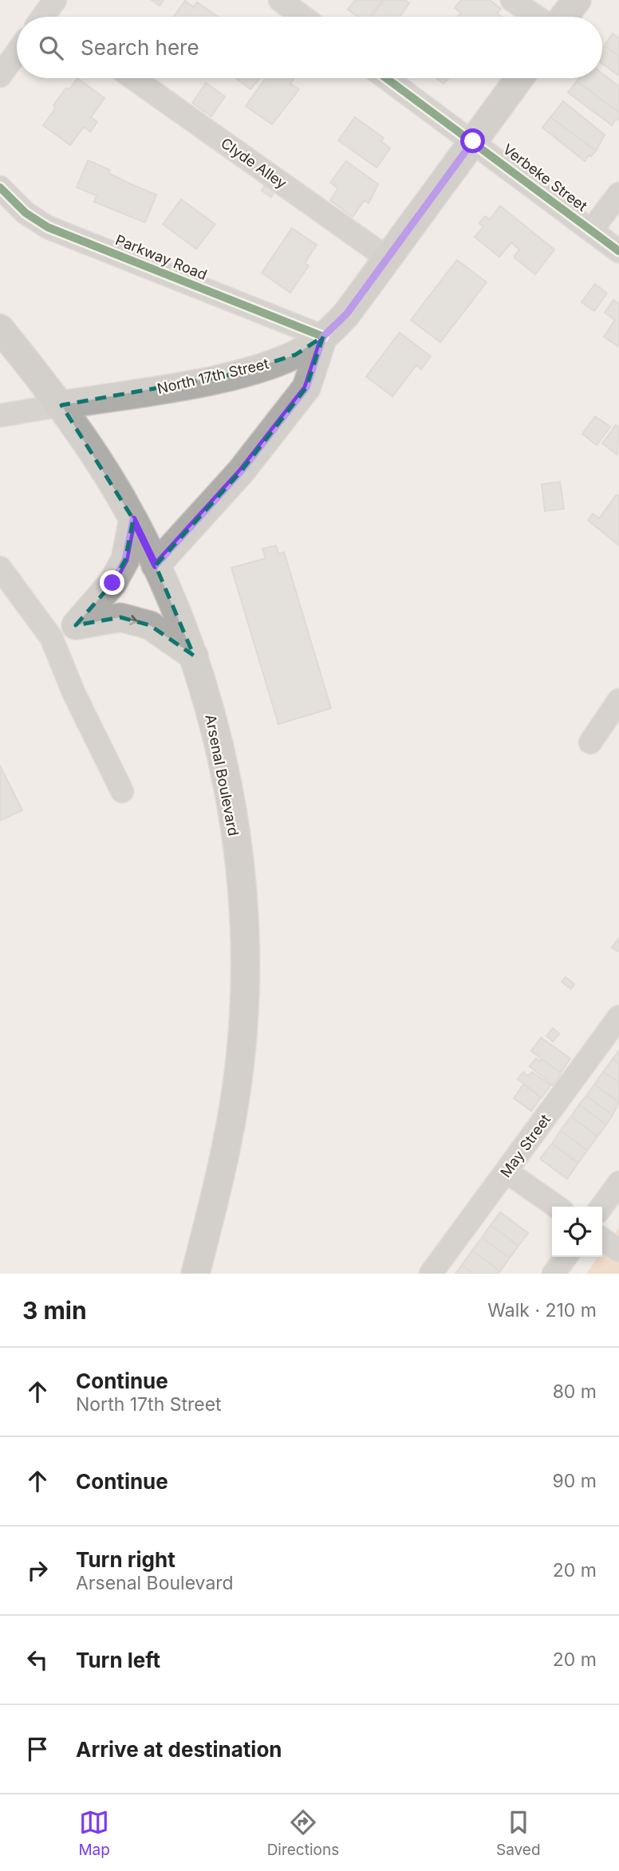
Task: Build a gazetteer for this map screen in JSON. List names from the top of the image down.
{
  "streets": {
    "main road": ["North 17th Street", "Arsenal Boulevard"],
    "street": [
      "Clyde Alley",
      "Verbeke Street",
      "Parkway Road",
      "May Street"
    ]
  },
  "crossings": [
    ["Clyde Alley", "North 17th Street"],
    ["Verbeke Street", "North 17th Street"],
    ["Parkway Road", "North 17th Street"],
    ["North 17th Street", "Arsenal Boulevard"]
  ],
  "page": {
    "search": "Search here",
    "heading": ["3 min", "Walk · 210 m"],
    "list": [
      ["Continue", "North 17th Street", "80 m"],
      ["Continue", "90 m"],
      ["Turn right", "Arsenal Boulevard", "20 m"],
      ["Turn left", "20 m"],
      "Arrive at destination"
    ],
    "nav": ["Map", "Directions", "Saved"]
  }
}
